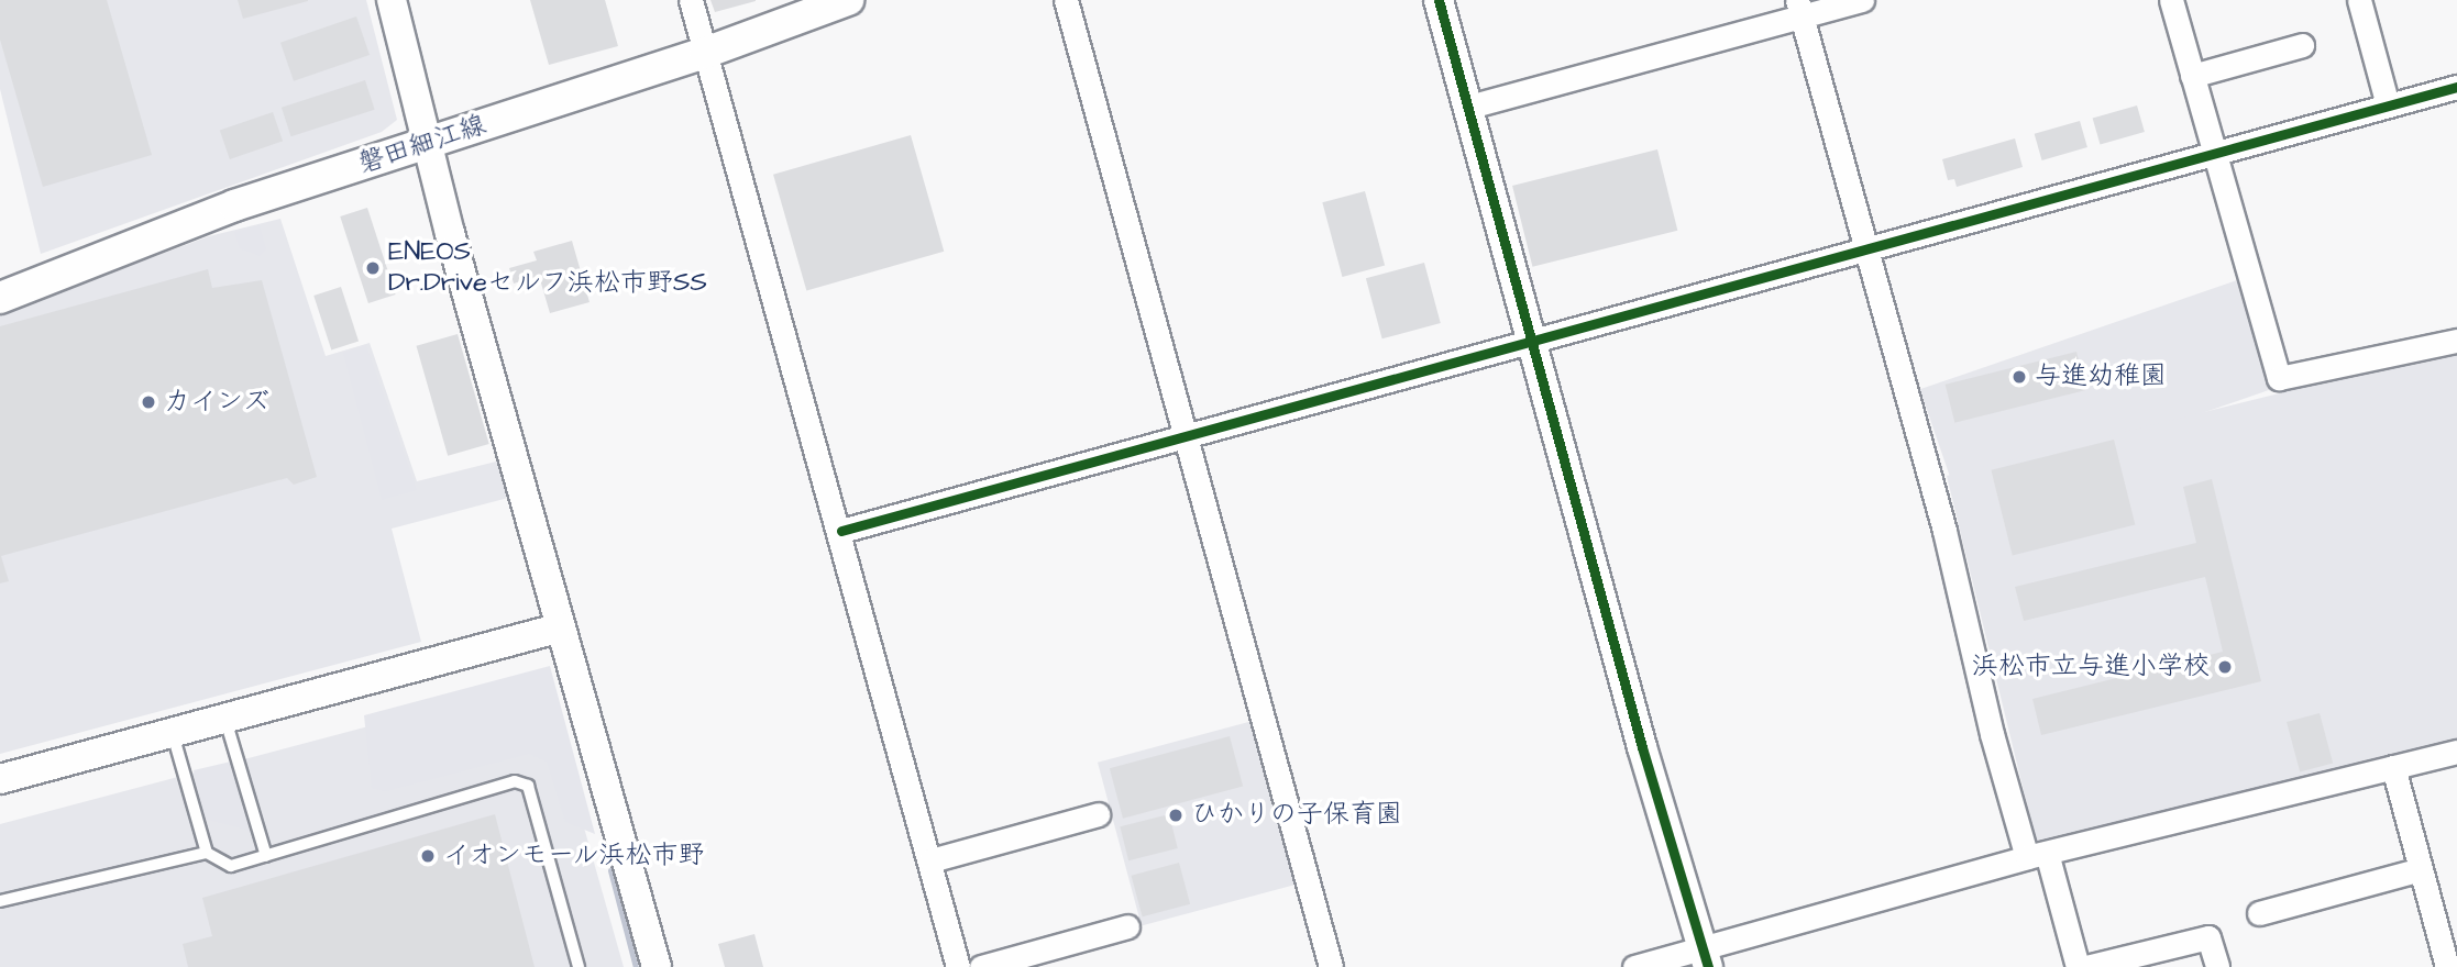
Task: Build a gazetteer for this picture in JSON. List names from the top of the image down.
{
  "streets": {
    "main road": ["磐田細江線"]
  },
  "places": [
    "ENEOS Dr.Driveセルフ浜松市野SS",
    "与進幼稚園",
    "カインズ",
    "浜松市立与進小学校",
    "ひかりの子保育園",
    "イオンモール浜松市野"
  ]
}
